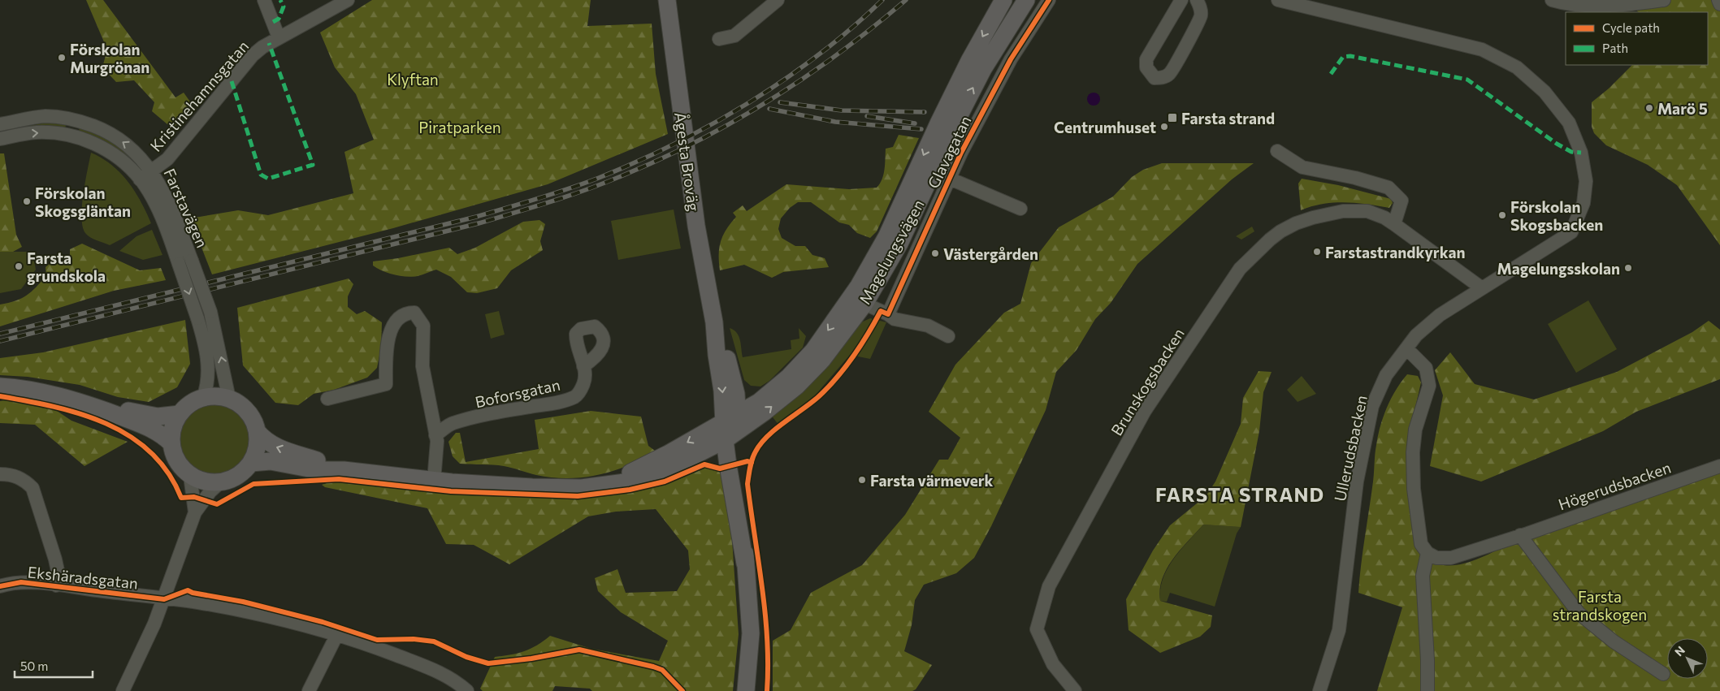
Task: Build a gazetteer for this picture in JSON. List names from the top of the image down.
{
  "streets": {
    "main road": ["Ågesta Broväg", "Magelungsvägen"],
    "street": [
      "Kristinehamnsgatan",
      "Glavagatan",
      "Farstavägen",
      "Brunskogsbacken",
      "Boforsgatan",
      "Ullerudsbacken",
      "Högerudsbacken",
      "Ekshäradsgatan"
    ]
  },
  "crossings": [
    ["Kristinehamnsgatan", "Farstavägen"],
    ["Ågesta Broväg", "Magelungsvägen"],
    ["Farstavägen", "Magelungsvägen"],
    ["Brunskogsbacken", "Ullerudsbacken"]
  ],
  "districts": ["FARSTA STRAND"],
  "parks": ["Klyftan", "Piratparken", "Farsta strandskogen"],
  "places": {
    "other": [
      "Förskolan Murgrönan",
      "Marö 5",
      "Centrumhuset",
      "Förskolan Skogsgläntan",
      "Förskolan Skogsbacken",
      "Farstastrandkyrkan",
      "Västergården",
      "Farsta grundskola",
      "Magelungsskolan",
      "Farsta värmeverk"
    ],
    "transit": ["Farsta strand"]
  },
  "legend": ["Cycle path", "Path"],
  "scale_bar": "50 m",
  "north": "top left"
}
